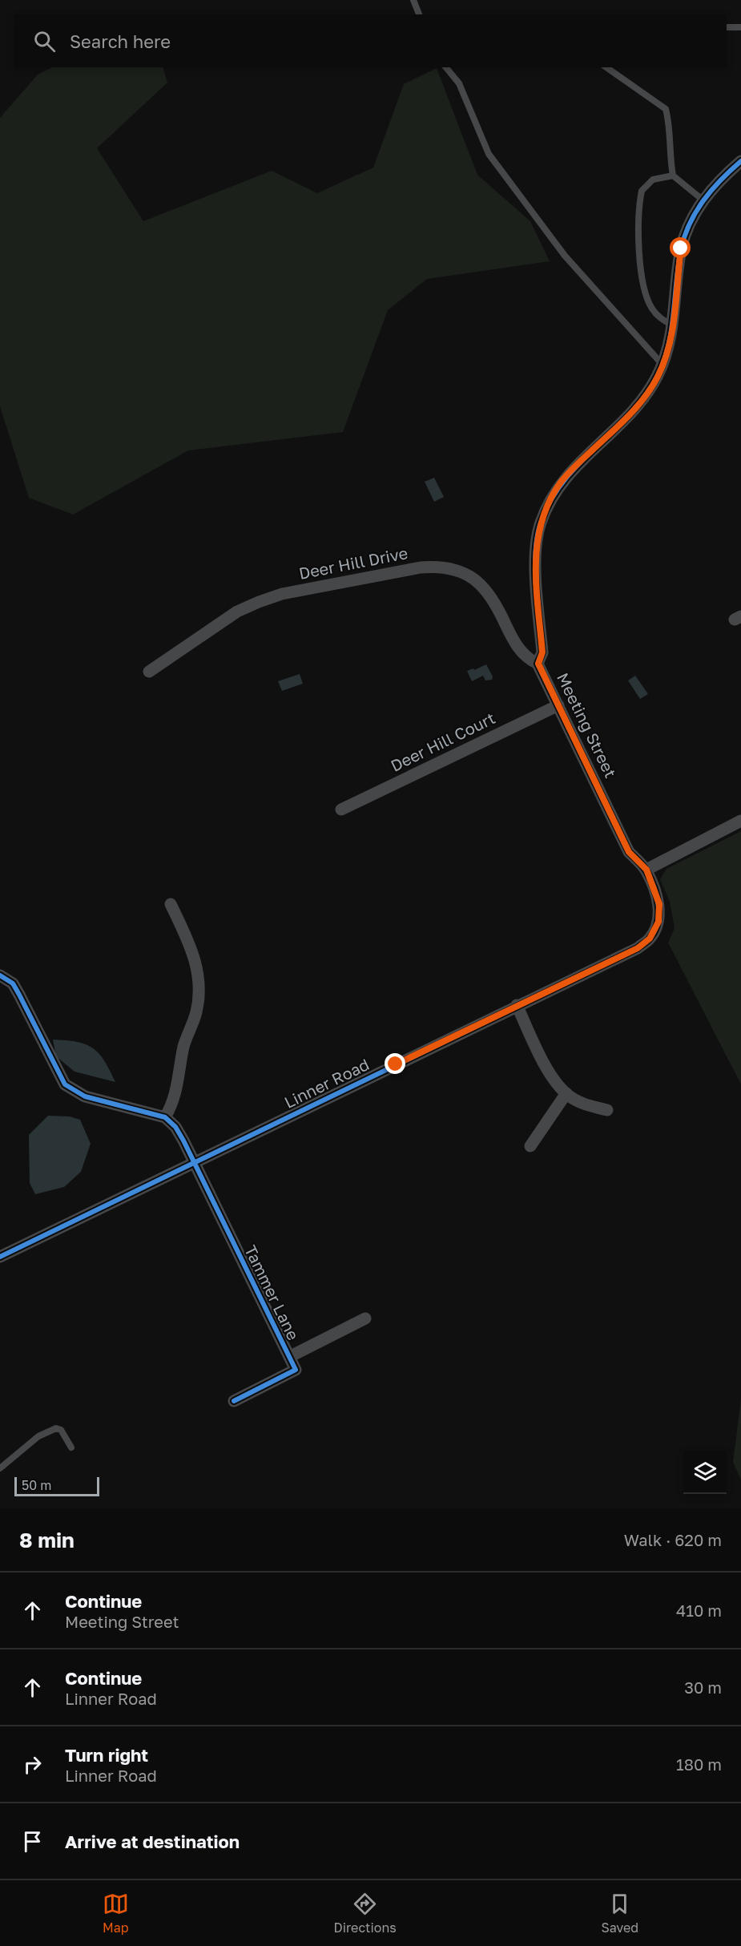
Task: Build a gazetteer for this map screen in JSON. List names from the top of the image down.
{
  "streets": {
    "street": [
      "Deer Hill Drive",
      "Meeting Street",
      "Deer Hill Court",
      "Linner Road",
      "Tammer Lane"
    ]
  },
  "crossings": [
    ["Deer Hill Drive", "Meeting Street"],
    ["Meeting Street", "Deer Hill Court"],
    ["Meeting Street", "Linner Road"],
    ["Linner Road", "Tammer Lane"]
  ],
  "scale_bar": "50 m",
  "page": {
    "search": "Search here",
    "scale": "50 m",
    "heading": ["8 min", "Walk · 620 m"],
    "list": [
      ["Continue", "Meeting Street", "410 m"],
      ["Continue", "Linner Road", "30 m"],
      ["Turn right", "Linner Road", "180 m"],
      "Arrive at destination"
    ],
    "nav": ["Map", "Directions", "Saved"]
  }
}
